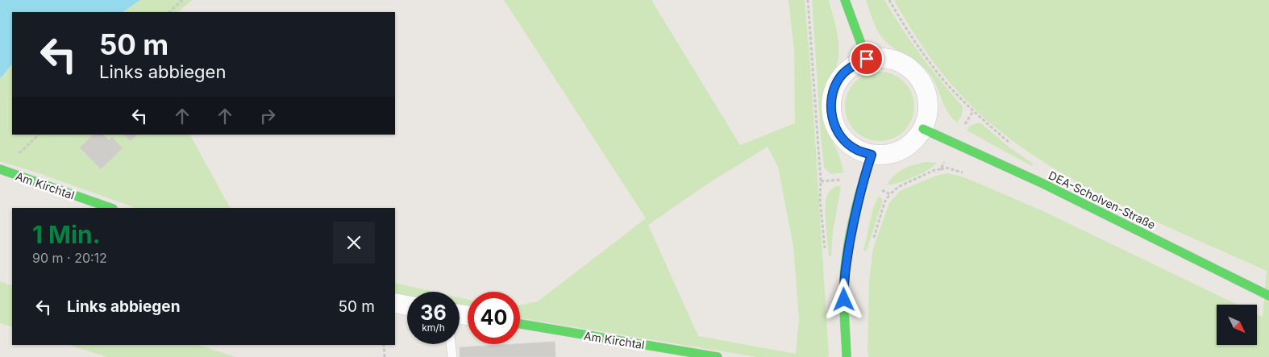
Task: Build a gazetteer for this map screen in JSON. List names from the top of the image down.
{
  "streets": {
    "street": ["Am Kirchtal", "DEA-Scholven-Straße"]
  },
  "north": "bottom right",
  "page": {
    "turn": ["50 m", "Links abbiegen"],
    "heading": ["1 Min.", "90 m · 20:12"],
    "list": [
      {
        "name": "Links abbiegen",
        "value": "50 m"
      }
    ],
    "speed": "36 km/h",
    "limit": "40"
  }
}
